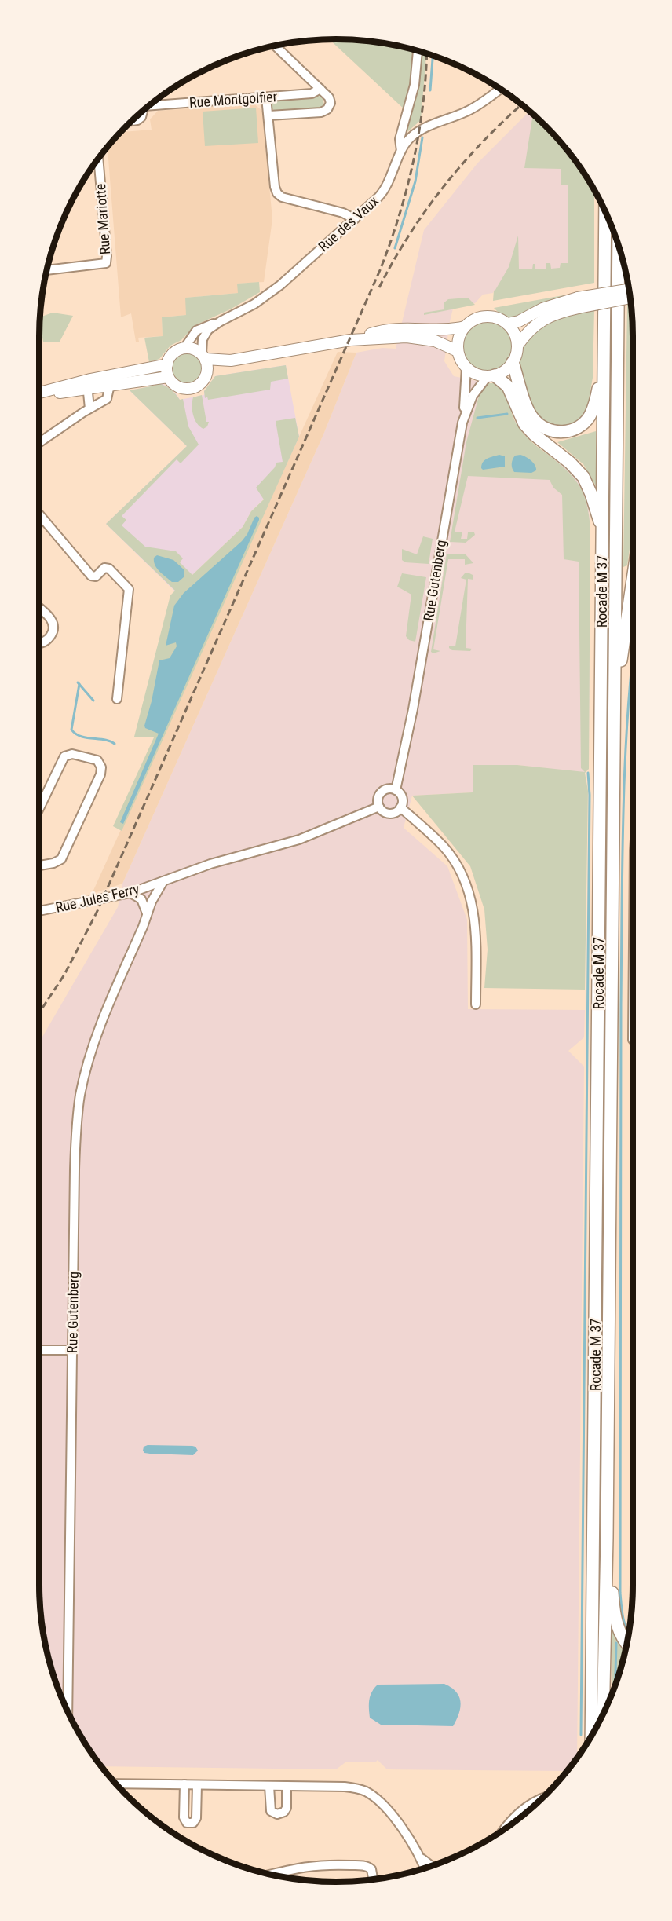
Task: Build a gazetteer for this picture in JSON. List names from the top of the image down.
{
  "streets": {
    "highway": ["Rocade M 37"],
    "street": [
      "Rue Montgolfier",
      "Rue Mariotte",
      "Rue des Vaux",
      "Rue Gutenberg",
      "Rue Jules Ferry"
    ]
  },
  "crossings": [
    ["Rue Gutenberg", "Rue Jules Ferry"]
  ]
}
